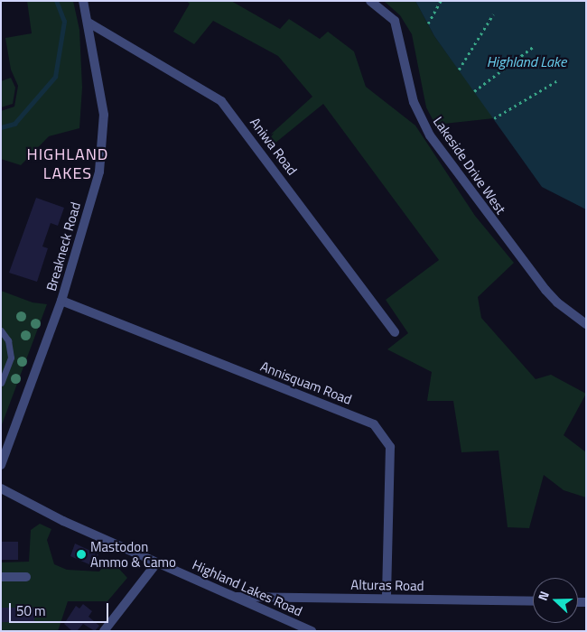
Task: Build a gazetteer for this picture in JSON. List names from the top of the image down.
{
  "streets": {
    "street": [
      "Aniwa Road",
      "Lakeside Drive West",
      "Breakneck Road",
      "Annisquam Road",
      "Alturas Road",
      "Highland Lakes Road"
    ]
  },
  "crossings": [
    ["Aniwa Road", "Breakneck Road"],
    ["Breakneck Road", "Annisquam Road"],
    ["Annisquam Road", "Alturas Road"],
    ["Alturas Road", "Highland Lakes Road"]
  ],
  "districts": ["HIGHLAND LAKES"],
  "water": ["Highland Lake"],
  "places": ["Mastodon Ammo & Camo"],
  "scale_bar": "50 m",
  "north": "left"
}
